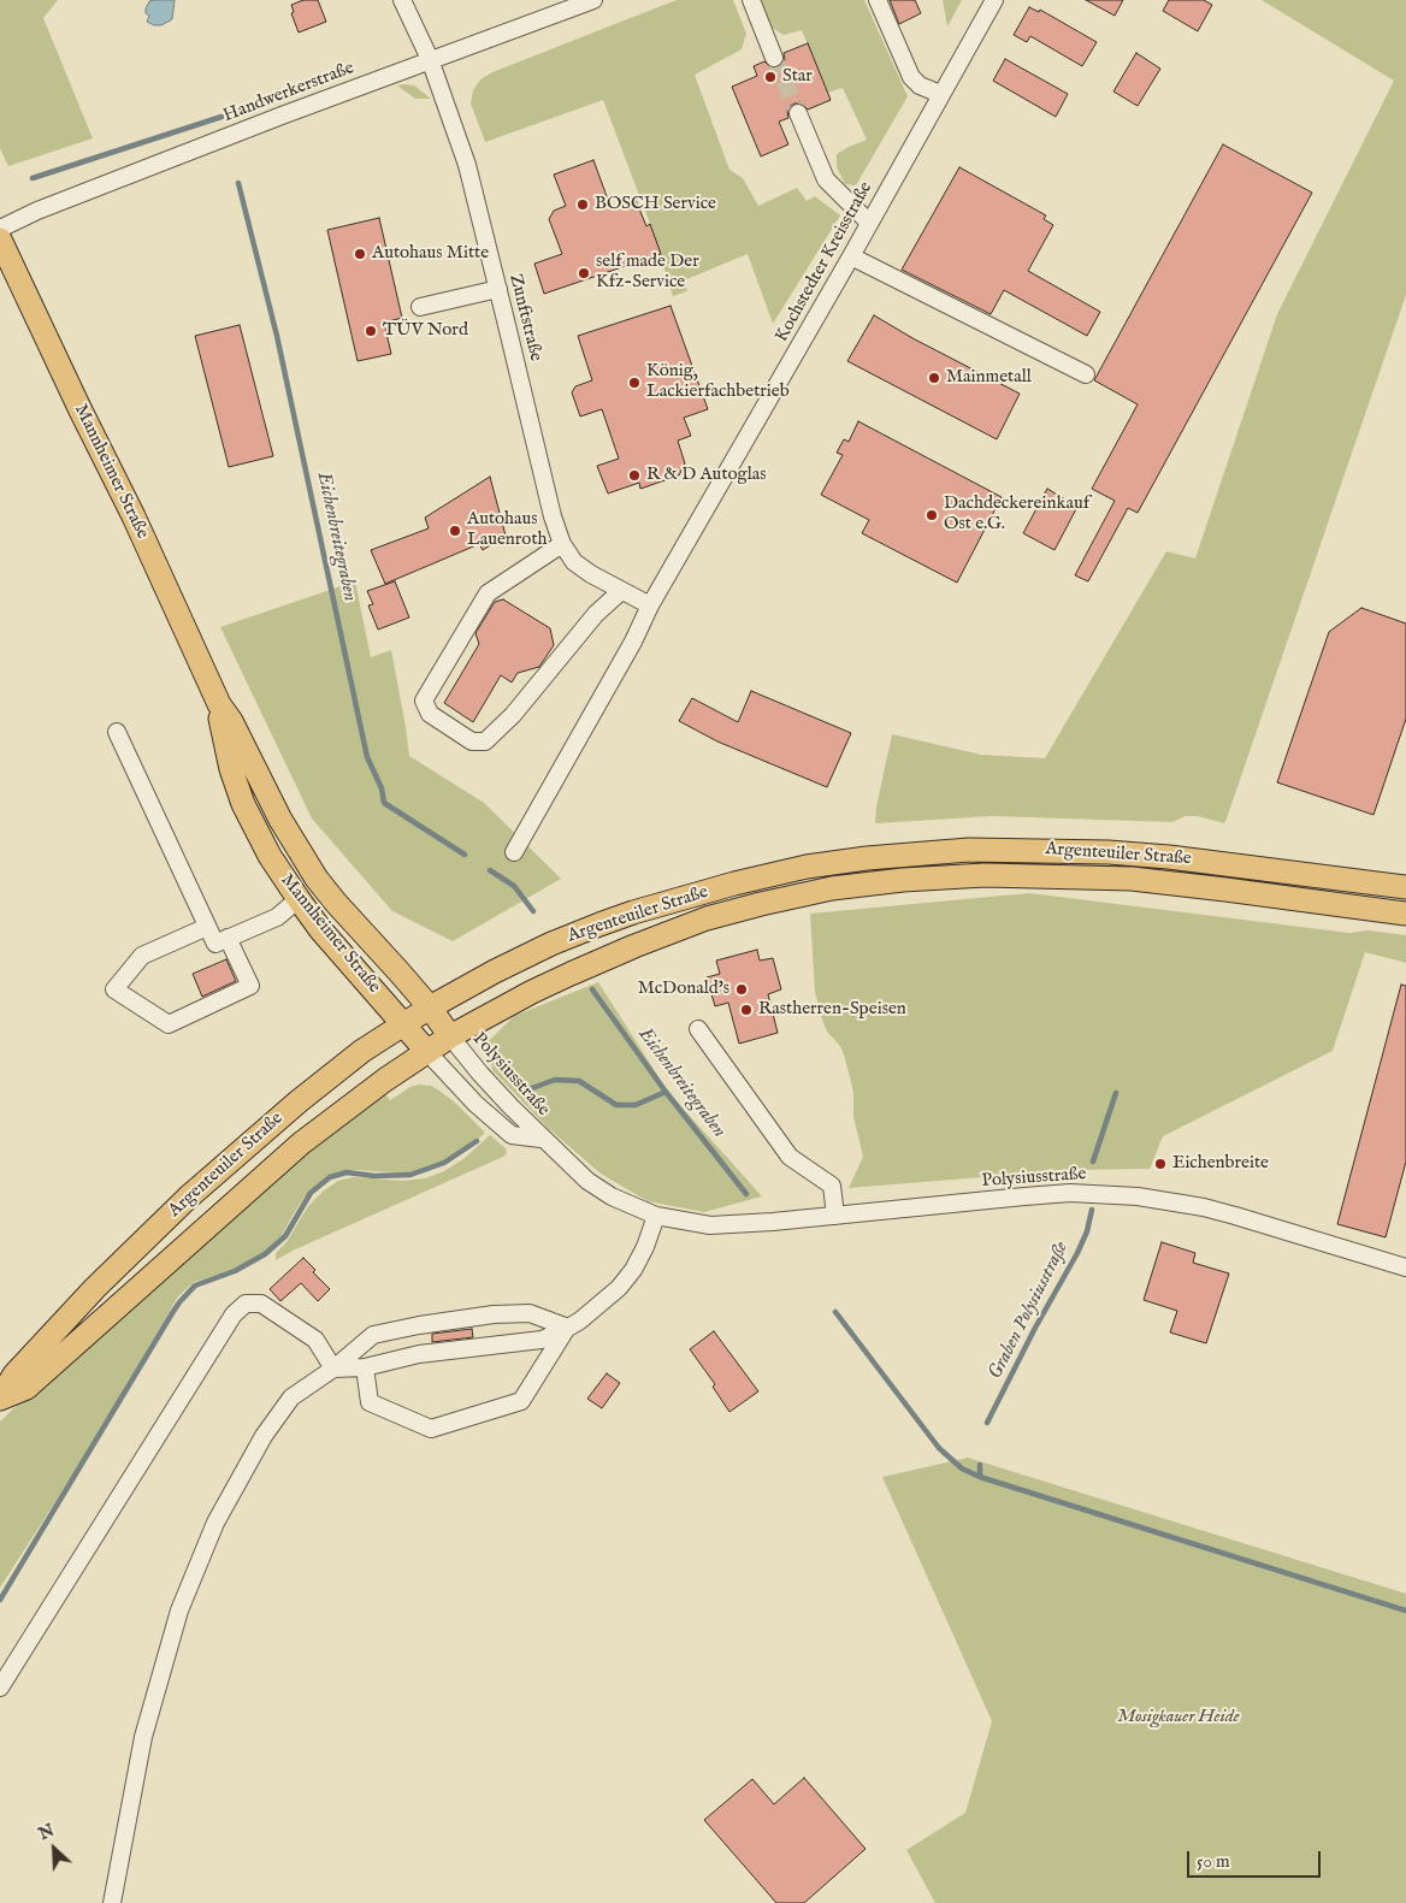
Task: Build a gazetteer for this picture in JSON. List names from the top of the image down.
{
  "streets": {
    "main road": ["Mannheimer Straße", "Argenteuiler Straße"],
    "street": [
      "Handwerkerstraße",
      "Kochstedter Kreisstraße",
      "Zunftstraße",
      "Polysiusstraße"
    ]
  },
  "crossings": [
    ["Handwerkerstraße", "Zunftstraße"],
    ["Kochstedter Kreisstraße", "Zunftstraße"],
    ["Mannheimer Straße", "Argenteuiler Straße"],
    ["Mannheimer Straße", "Polysiusstraße"],
    ["Argenteuiler Straße", "Polysiusstraße"]
  ],
  "water": ["Eichenbreitegraben", "Graben Polysiusstraße"],
  "parks": ["Mosigkauer Heide"],
  "places": [
    "Star",
    "BOSCH Service",
    "Autohaus Mitte",
    "self made Der Kfz-Service",
    "TÜV Nord",
    "Mainmetall",
    "König, Lackierfachbetrieb",
    "R & D Autoglas",
    "Dachdeckereinkauf Ost e.G.",
    "Autohaus Lauenroth",
    "McDonald's",
    "Rastherren-Speisen",
    "Eichenbreite"
  ],
  "scale_bar": "50 m",
  "north": "top left"
}
